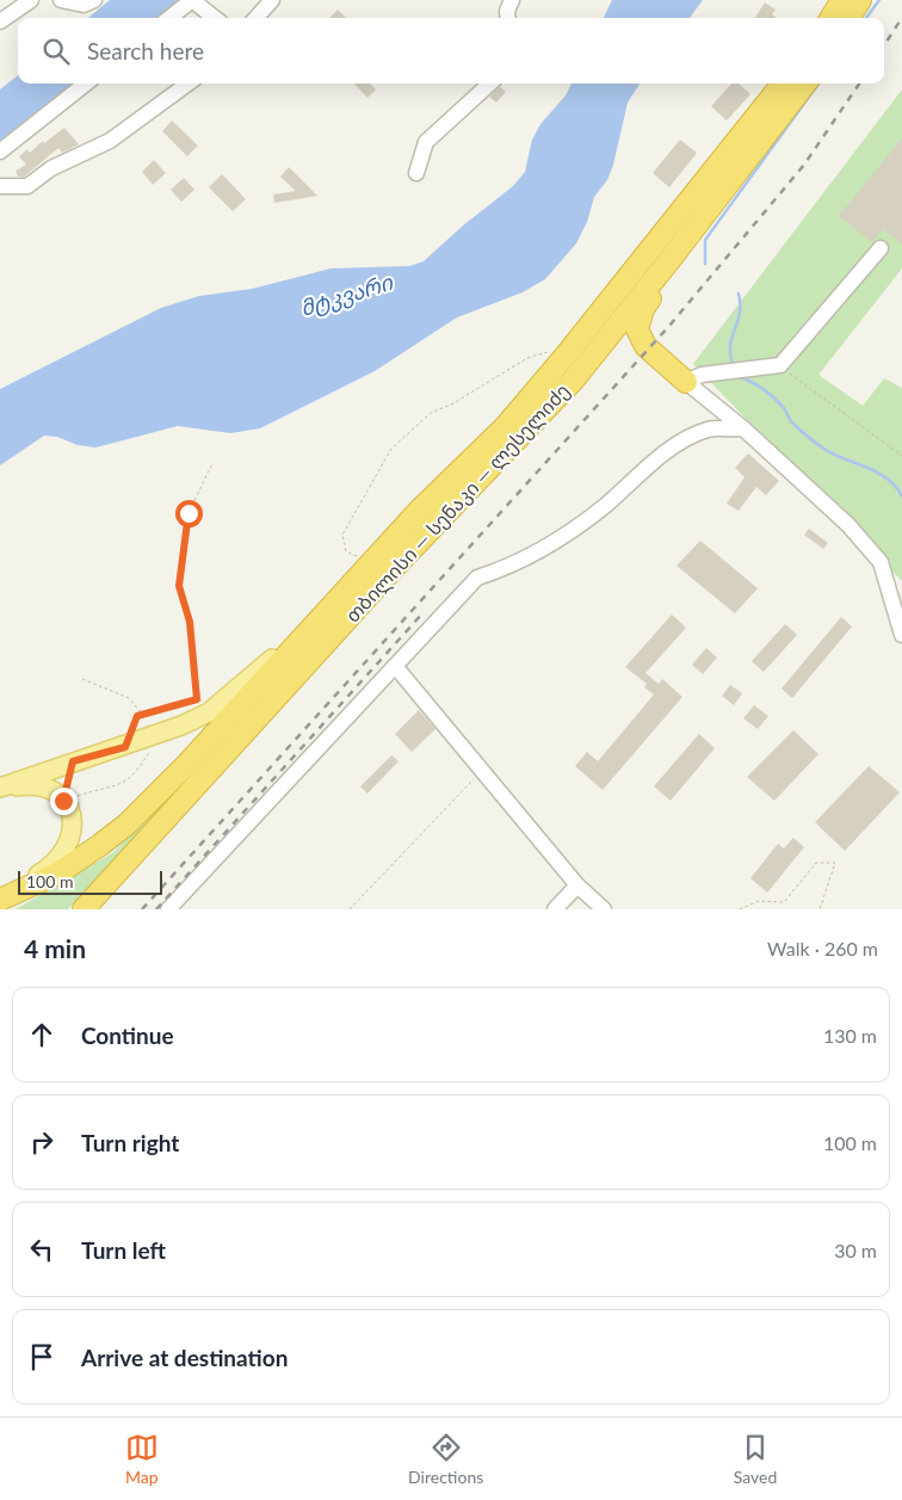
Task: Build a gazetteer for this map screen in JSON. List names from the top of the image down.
{
  "streets": {
    "highway": ["თბილისი — სენაკი — ლესელიძე"]
  },
  "water": ["მტკვარი"],
  "scale_bar": "100 m",
  "page": {
    "search": "Search here",
    "scale": "100 m",
    "heading": ["4 min", "Walk · 260 m"],
    "list": [
      ["Continue", "130 m"],
      ["Turn right", "100 m"],
      ["Turn left", "30 m"],
      "Arrive at destination"
    ],
    "nav": ["Map", "Directions", "Saved"]
  }
}
